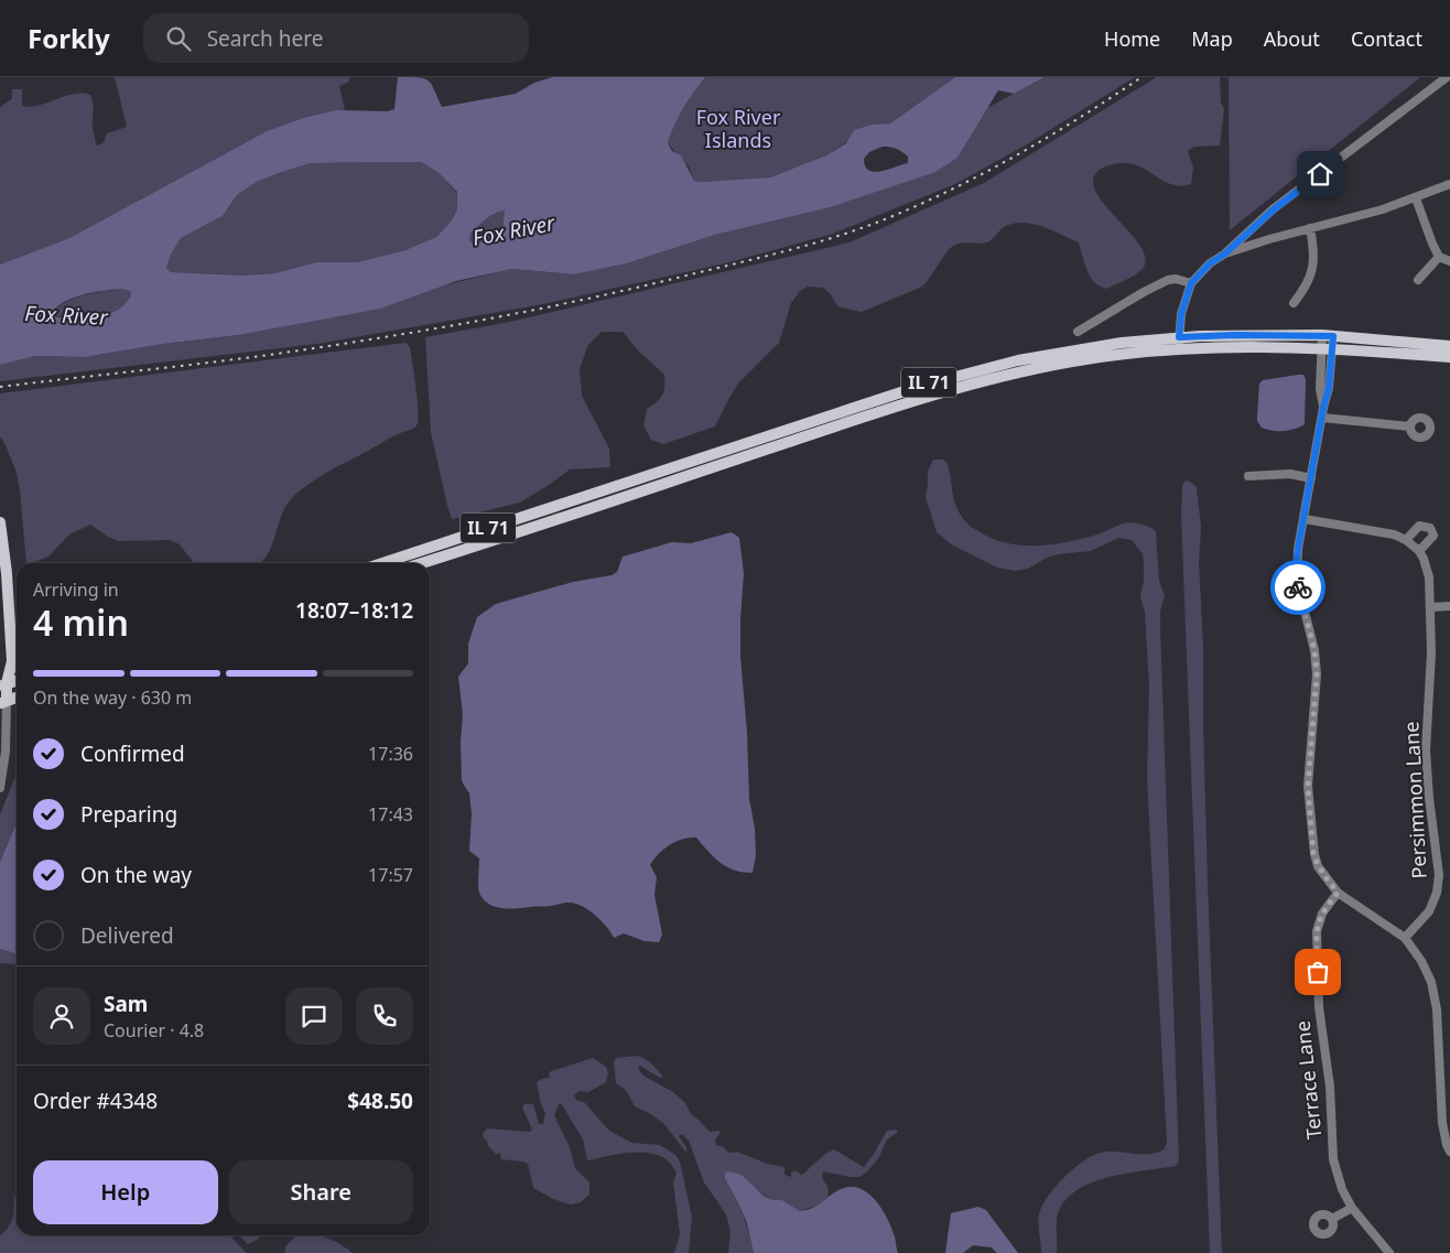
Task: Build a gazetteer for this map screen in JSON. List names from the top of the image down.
{
  "streets": {
    "main road": ["IL 71"],
    "street": ["Persimmon Lane", "Terrace Lane"]
  },
  "water": ["Fox River"],
  "parks": ["Fox River Islands"],
  "page": {
    "header": "Forkly",
    "search": "Search here",
    "nav": [
      "Home",
      "Map",
      "About",
      "Contact"
    ],
    "heading": ["4 min", "Arriving in", "18:07–18:12"],
    "panel": [
      "Sam",
      "Courier · 4.8",
      "Order #4348",
      "$48.50"
    ],
    "bar": "On the way · 630 m",
    "list": [
      ["Confirmed", "17:36"],
      ["Preparing", "17:43"],
      ["On the way", "17:57"],
      "Delivered"
    ],
    "buttons": ["Help", "Share"]
  }
}
